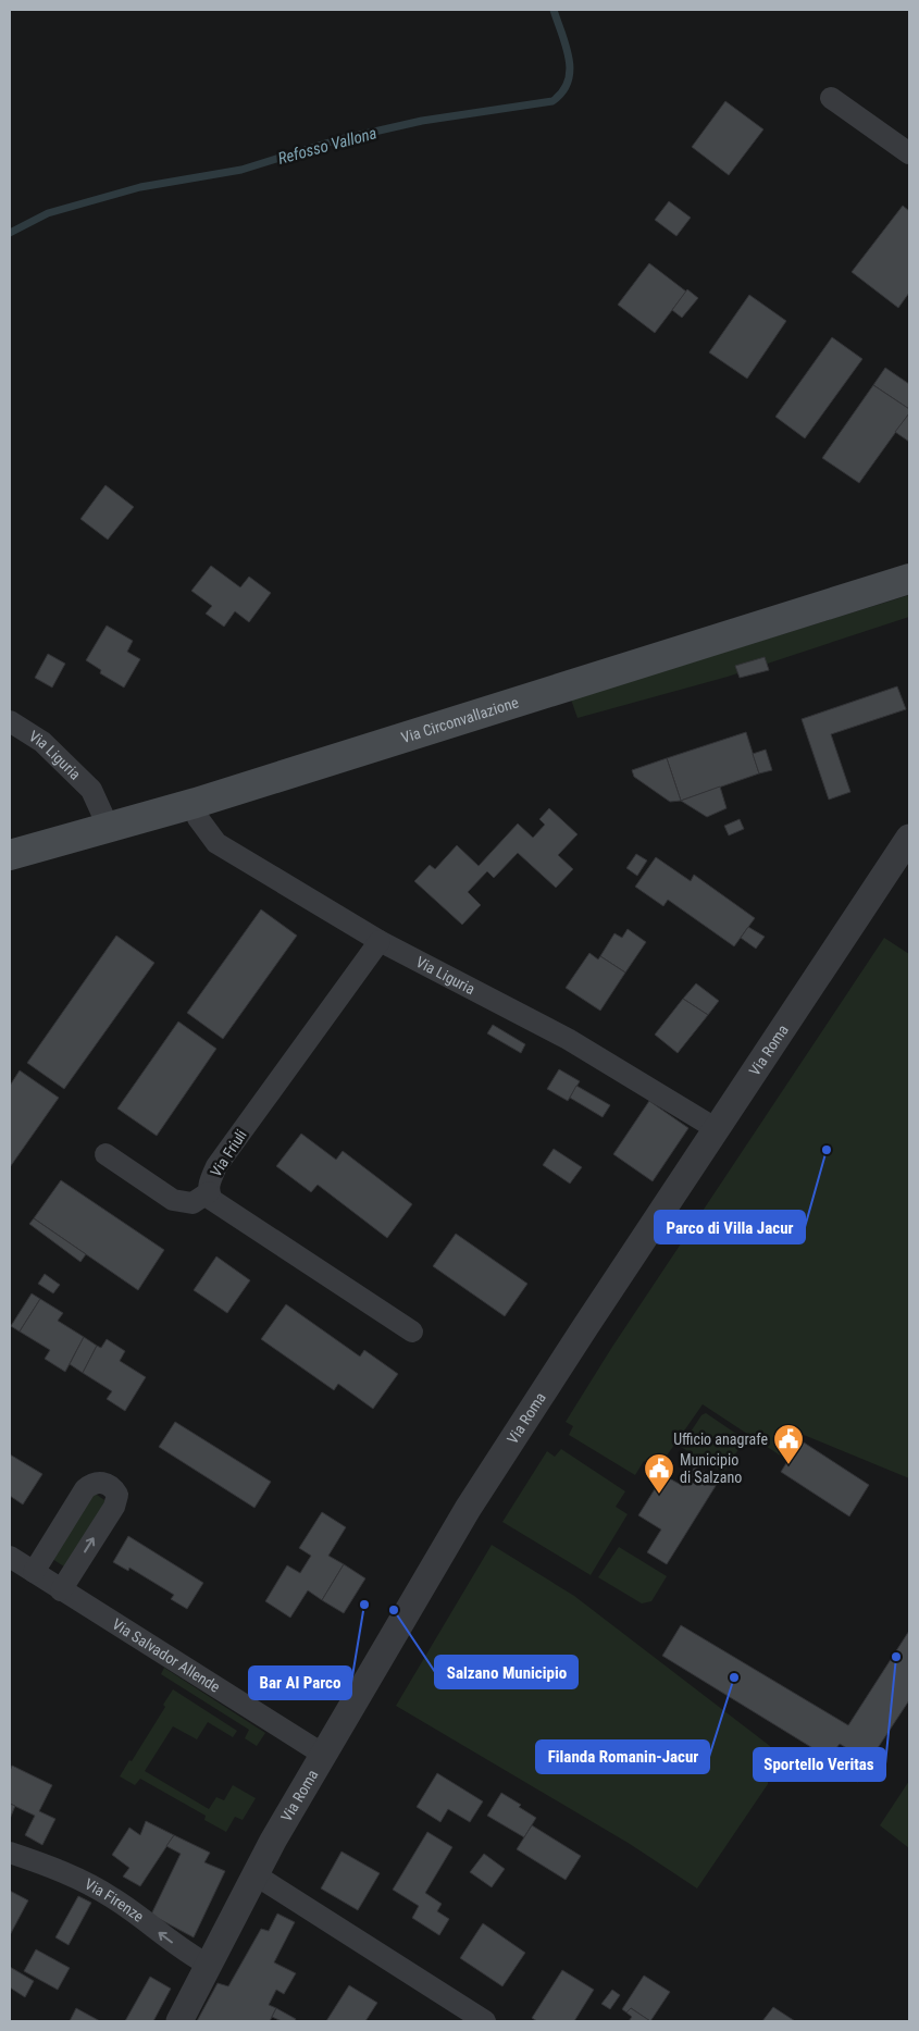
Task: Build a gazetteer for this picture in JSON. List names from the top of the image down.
{
  "streets": {
    "main road": ["Via Circonvallazione"],
    "street": [
      "Via Liguria",
      "Via Roma",
      "Via Friuli",
      "Via Salvador Allende",
      "Via Firenze"
    ]
  },
  "crossings": [
    ["Via Circonvallazione", "Via Liguria"],
    ["Via Liguria", "Via Roma"],
    ["Via Liguria", "Via Friuli"],
    ["Via Roma", "Via Salvador Allende"],
    ["Via Roma", "Via Firenze"]
  ],
  "one_way": ["Via Firenze"],
  "water": ["Refosso Vallona"],
  "places": {
    "other": [
      "Parco di Villa Jacur",
      "Bar Al Parco",
      "Salzano Municipio",
      "Sportello Veritas",
      "Filanda Romanin-Jacur"
    ],
    "public building": ["Ufficio anagrafe", "Municipio di Salzano"]
  }
}
